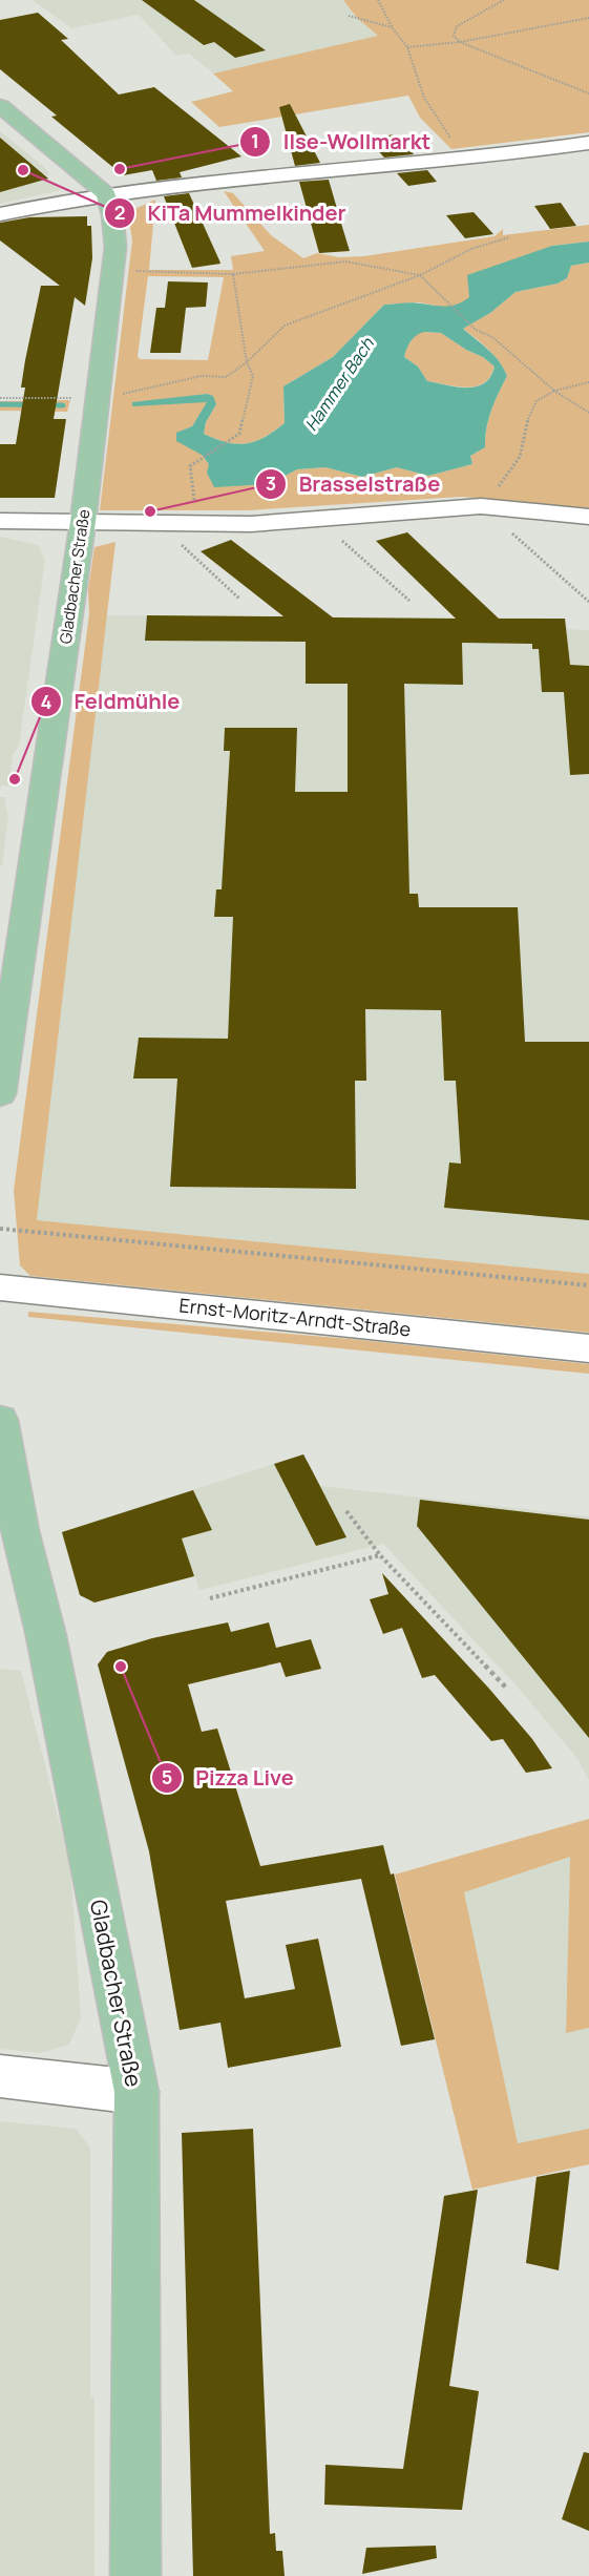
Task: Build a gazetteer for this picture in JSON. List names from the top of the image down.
{
  "streets": {
    "main road": ["Gladbacher Straße"],
    "street": ["Ernst-Moritz-Arndt-Straße"]
  },
  "water": ["Hammer Bach"],
  "places": [
    "Ilse-Wollmarkt",
    "KiTa Mummelkinder",
    "Brasselstraße",
    "Feldmühle",
    "Pizza Live"
  ]
}
